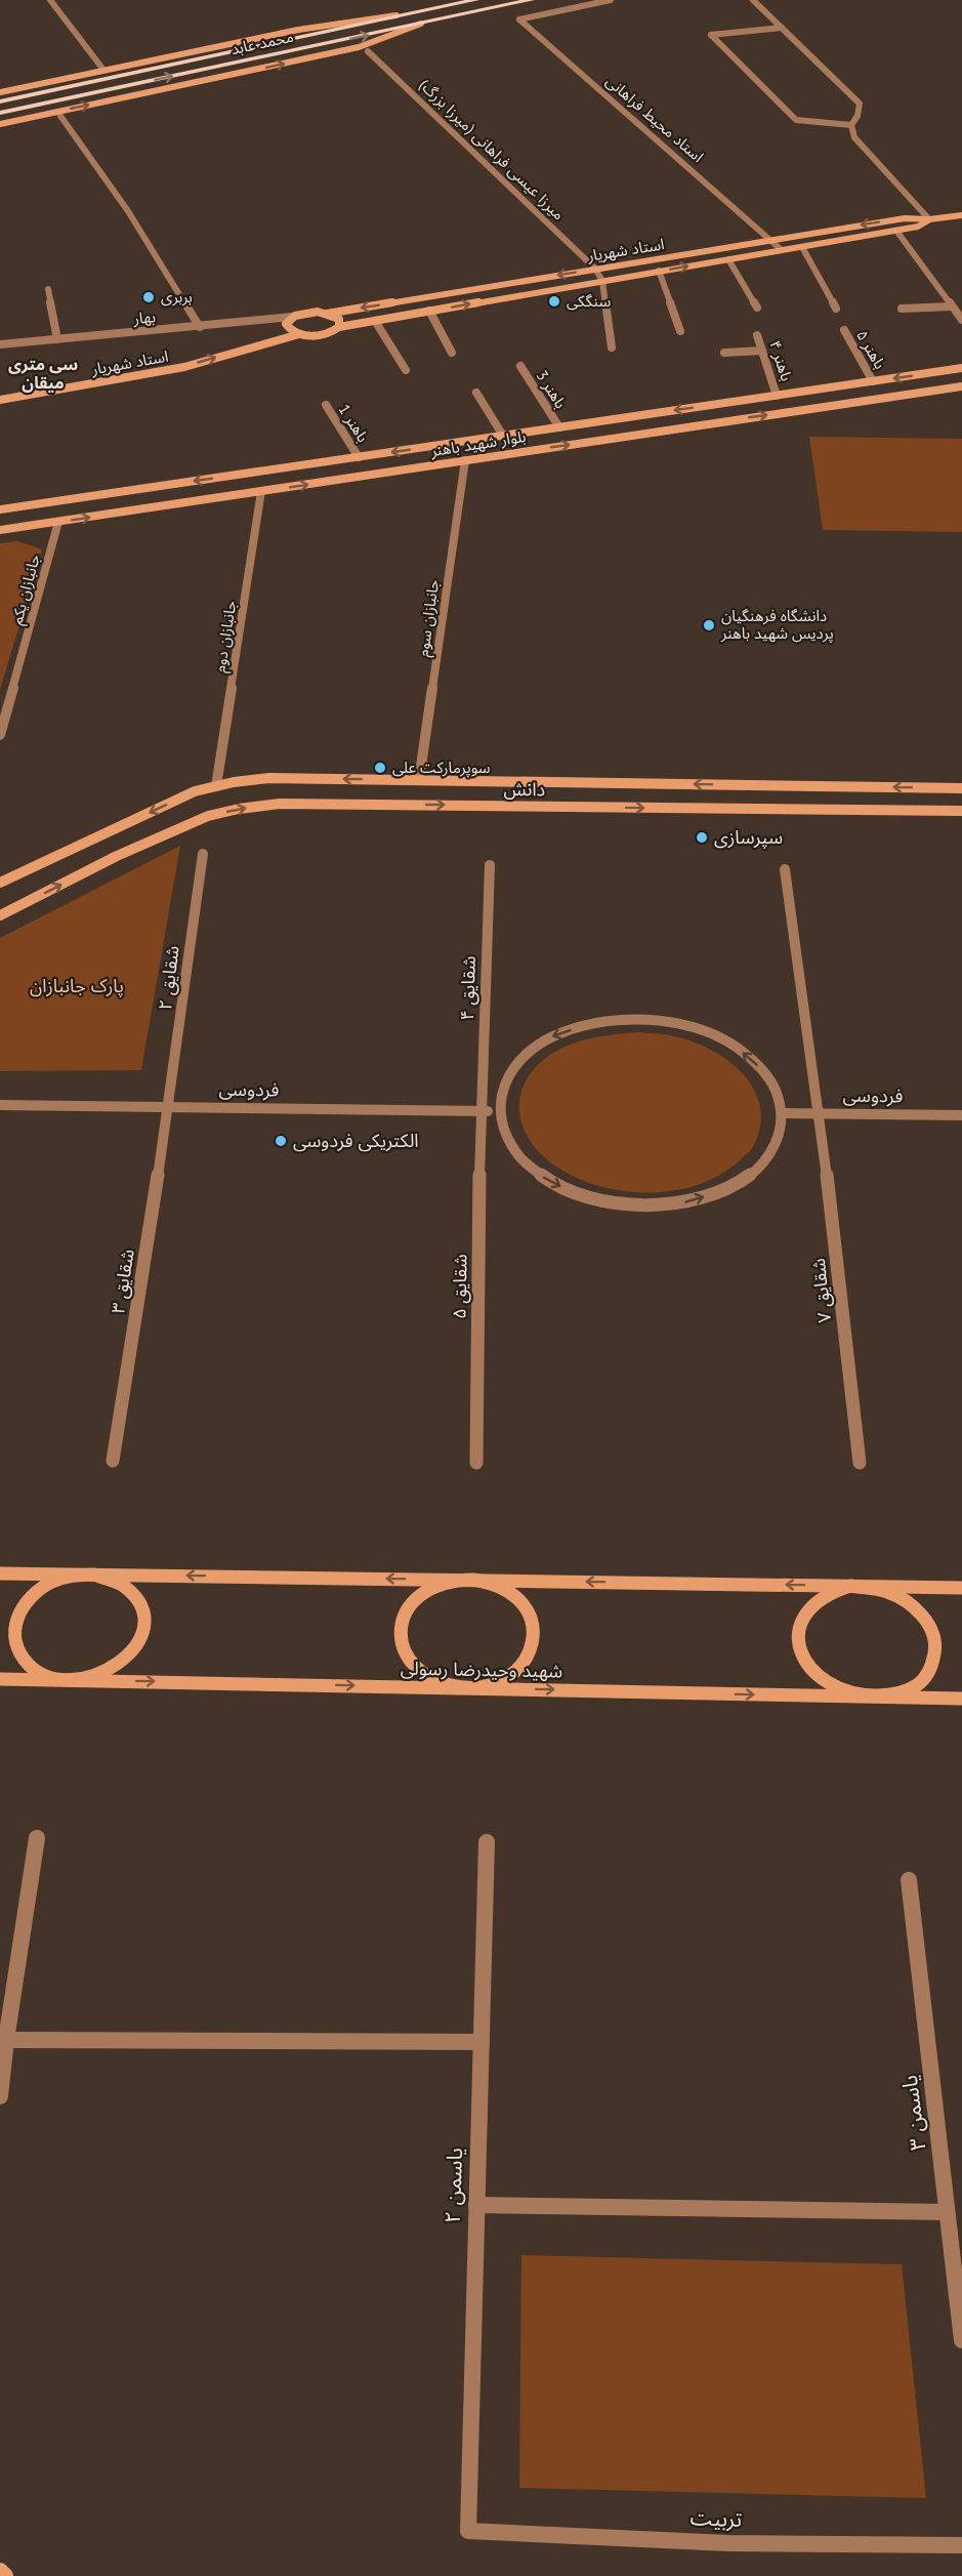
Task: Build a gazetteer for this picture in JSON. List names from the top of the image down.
{
  "streets": {
    "main road": ["محمد عابد"],
    "street": [
      "استاد محیط فراهانی",
      "میرزا عیسی فراهانی (میرزا بزرگ)",
      "استاد شهریار",
      "بهار",
      "باهنر ۵",
      "باهنر ۴",
      "باهنر 3",
      "باهنر 1",
      "بلوار شهید باهنر",
      "جانبازان یکم",
      "جانبازان سوم",
      "جانبازان دوم",
      "دانش",
      "شقایق ۲",
      "شقایق ۴",
      "فردوسی",
      "شقایق ۳",
      "شقایق ۵",
      "شقایق ۷",
      "شهید وحیدرضا رسولی",
      "یاسمن ۳",
      "یاسمن ۲",
      "تربیت"
    ]
  },
  "crossings": [
    ["استاد محیط فراهانی", "استاد شهریار"],
    ["میرزا عیسی فراهانی (میرزا بزرگ)", "استاد شهریار"],
    ["استاد شهریار", "بهار"],
    ["باهنر ۵", "بلوار شهید باهنر"],
    ["باهنر ۴", "بلوار شهید باهنر"],
    ["باهنر 3", "بلوار شهید باهنر"],
    ["باهنر 1", "بلوار شهید باهنر"],
    ["بلوار شهید باهنر", "جانبازان یکم"],
    ["بلوار شهید باهنر", "جانبازان سوم"],
    ["بلوار شهید باهنر", "جانبازان دوم"],
    ["جانبازان سوم", "دانش"],
    ["جانبازان دوم", "دانش"],
    ["شقایق ۲", "فردوسی"],
    ["شقایق ۲", "شقایق ۳"],
    ["شقایق ۴", "فردوسی"],
    ["شقایق ۴", "شقایق ۵"],
    ["فردوسی", "شقایق ۳"],
    ["فردوسی", "شقایق ۵"],
    ["فردوسی", "شقایق ۷"],
    ["یاسمن ۲", "تربیت"]
  ],
  "districts": ["سی متری میقان"],
  "parks": ["پارک جانبازان"],
  "places": [
    "بربری",
    "سنگکی",
    "دانشگاه فرهنگیان پردیس شهید باهنر",
    "سوپرمارکت علی",
    "سپرسازی",
    "الکتریکی فردوسی"
  ]
}
